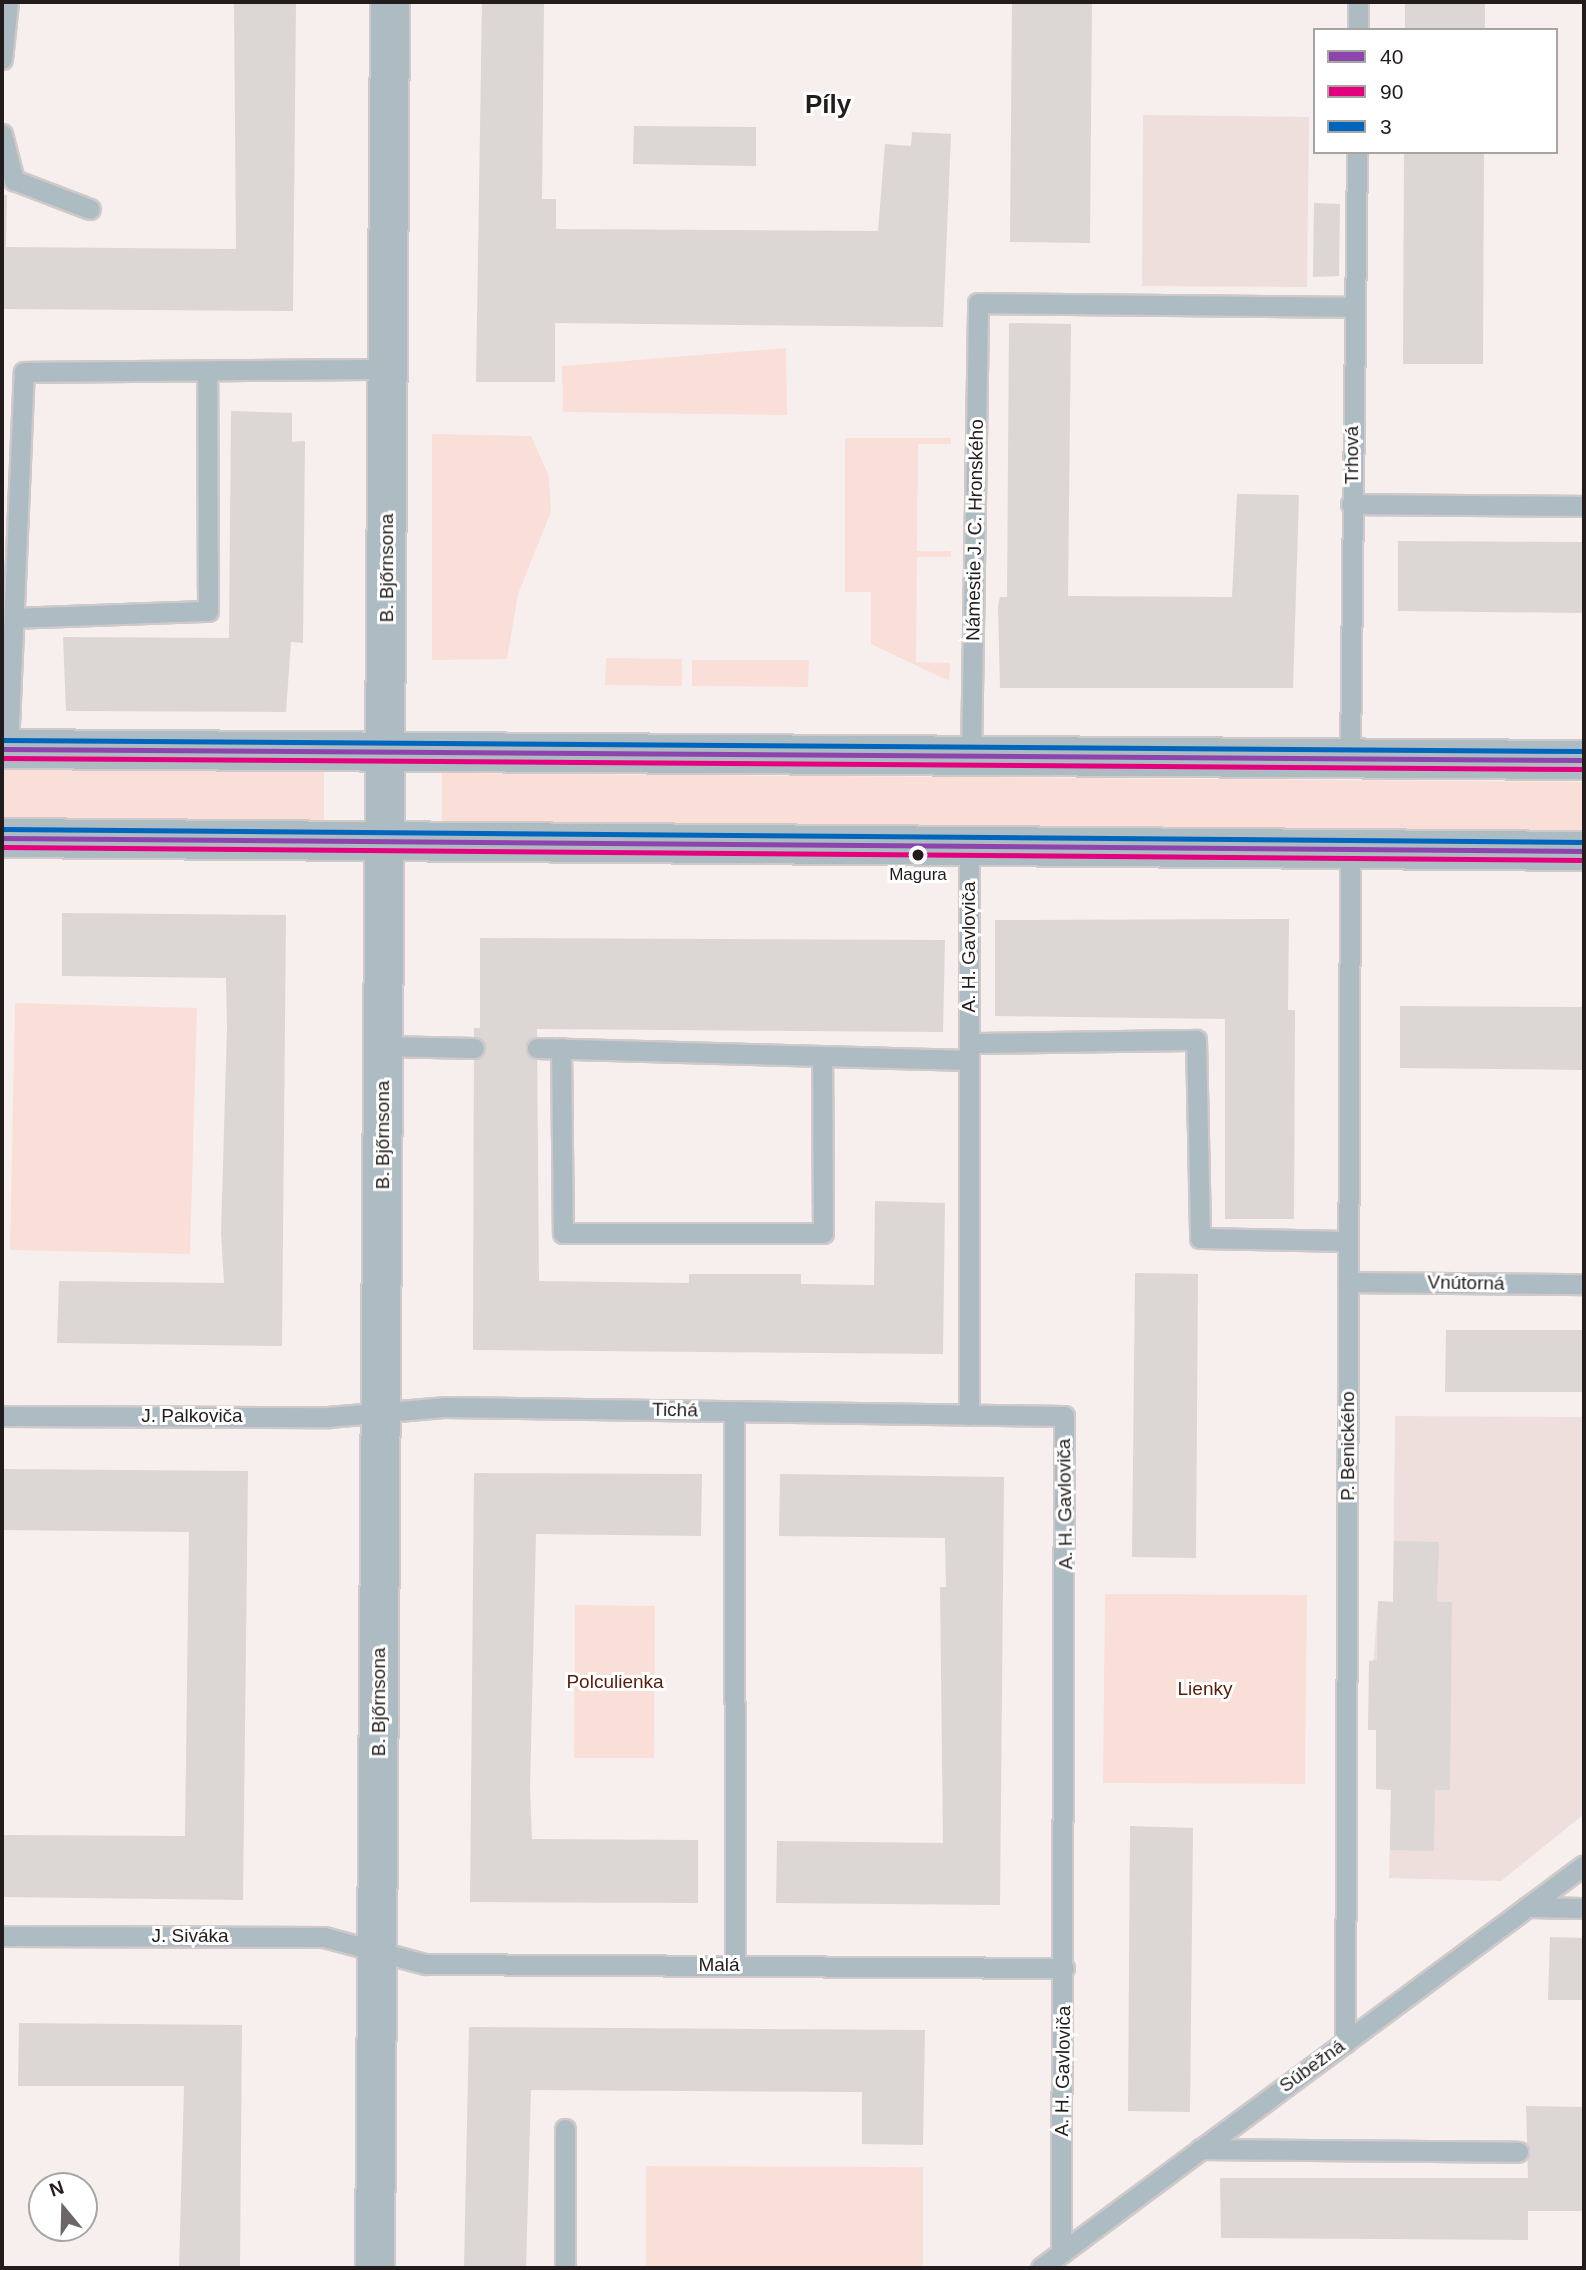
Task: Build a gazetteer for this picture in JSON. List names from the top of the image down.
{
  "streets": {
    "street": ["B. Bjőrnsona"],
    "lane": [
      "Trhová",
      "Námestie J. C. Hronského",
      "A. H. Gavloviča",
      "Vnútorná",
      "Tichá",
      "J. Palkoviča",
      "P. Benického",
      "J. Siváka",
      "Malá",
      "Súbežná"
    ]
  },
  "crossings": [
    ["Trhová", "Námestie J. C. Hronského"],
    ["B. Bjőrnsona", "Tichá"],
    ["B. Bjőrnsona", "J. Palkoviča"],
    ["B. Bjőrnsona", "J. Siváka"],
    ["B. Bjőrnsona", "Malá"],
    ["A. H. Gavloviča", "Tichá"],
    ["A. H. Gavloviča", "Malá"],
    ["A. H. Gavloviča", "Súbežná"],
    ["Vnútorná", "P. Benického"],
    ["Tichá", "J. Palkoviča"],
    ["P. Benického", "Súbežná"],
    ["J. Siváka", "Malá"]
  ],
  "districts": ["Píly"],
  "parks": ["Polculienka", "Lienky"],
  "places": ["Magura"],
  "lines": ["transit line 3", "transit line 40", "transit line 90"],
  "legend": ["40", "90", "3"],
  "north": "top"
}
